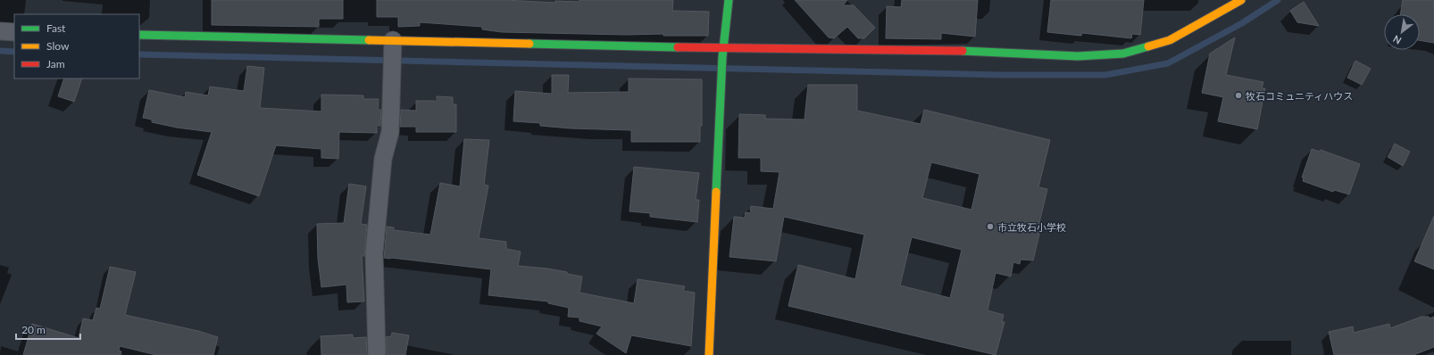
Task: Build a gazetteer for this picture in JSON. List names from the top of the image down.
{
  "places": ["牧石コミュニティハウス", "市立牧石小学校"],
  "legend": ["Fast", "Slow", "Jam"],
  "scale_bar": "20 m",
  "north": "bottom left"
}
